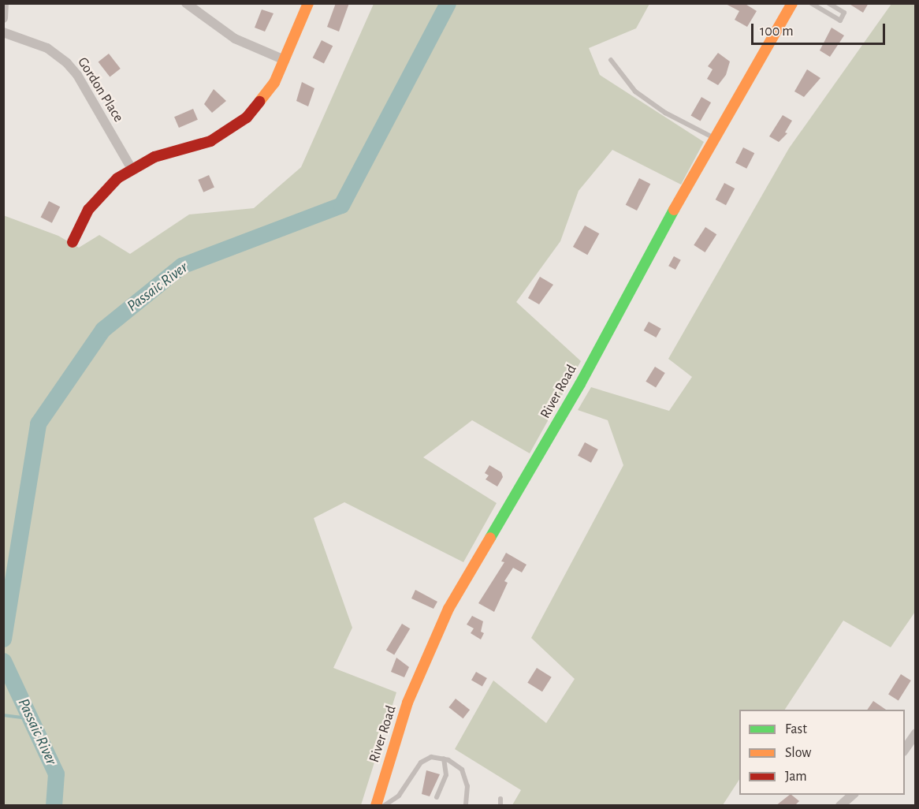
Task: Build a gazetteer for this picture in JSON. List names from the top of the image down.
{
  "streets": {
    "street": ["Gordon Place", "River Road"]
  },
  "water": ["Passaic River"],
  "legend": ["Fast", "Slow", "Jam"],
  "scale_bar": "100 m"
}
